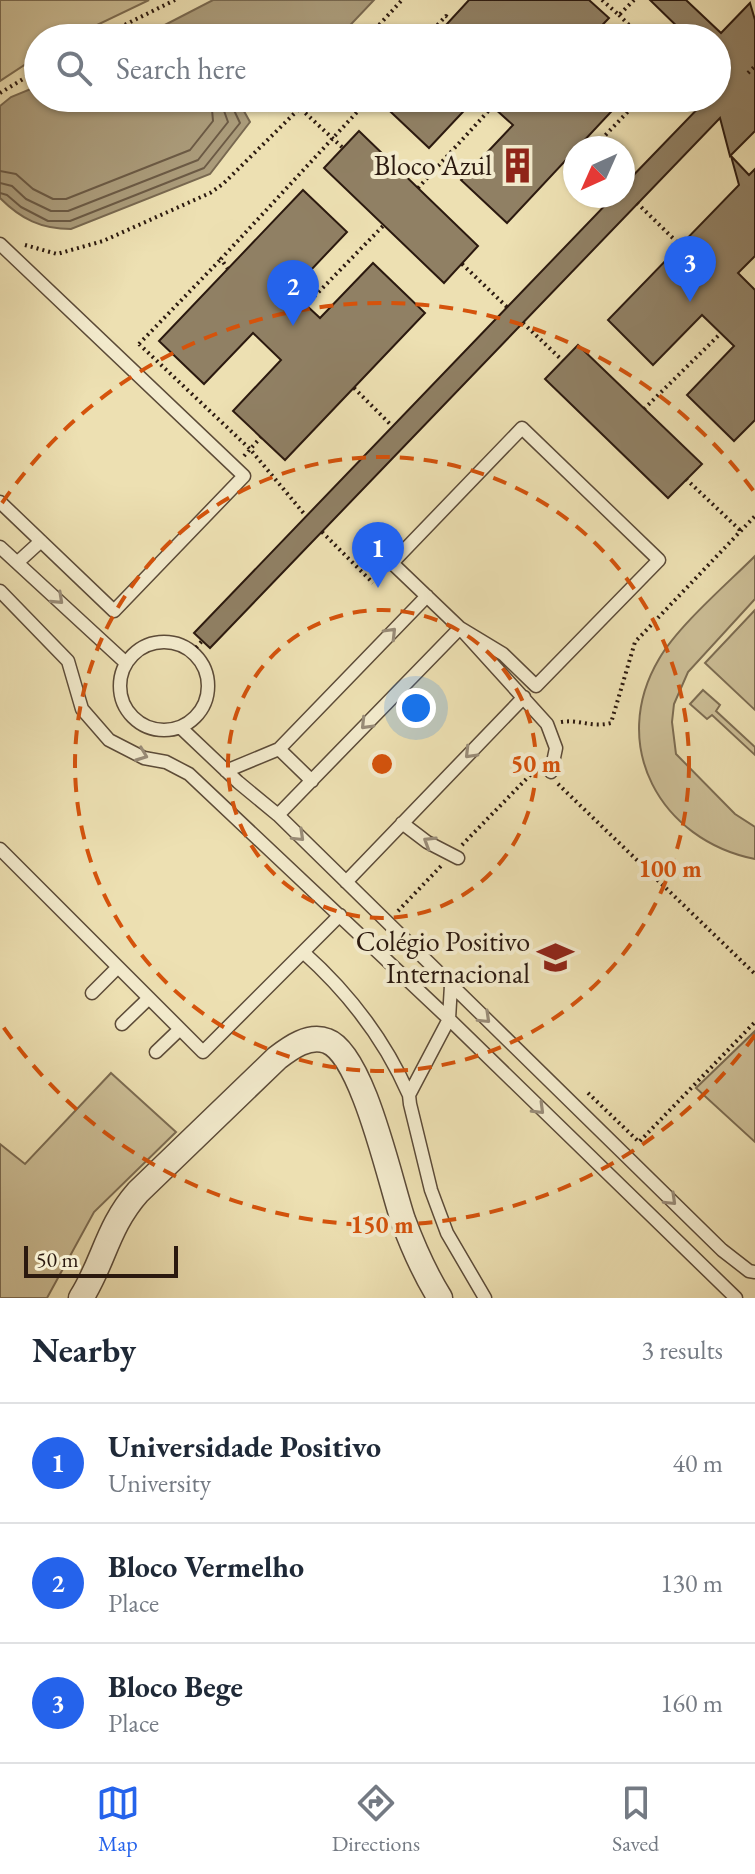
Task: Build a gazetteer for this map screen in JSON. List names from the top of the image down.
{
  "places": {
    "building": ["Bloco Azul"],
    "school or university": ["Colégio Positivo Internacional"]
  },
  "scale_bar": "50 m",
  "north": "bottom left",
  "page": {
    "search": "Search here",
    "pins": ["3", "2", "1"],
    "scale": "50 m",
    "heading": ["Nearby", "3 results"],
    "list": [
      {
        "mark": "1",
        "name": "Universidade Positivo",
        "note": "University",
        "value": "40 m"
      },
      {
        "mark": "2",
        "name": "Bloco Vermelho",
        "note": "Place",
        "value": "130 m"
      },
      {
        "mark": "3",
        "name": "Bloco Bege",
        "note": "Place",
        "value": "160 m"
      }
    ],
    "nav": ["Map", "Directions", "Saved"]
  },
  "rings": ["50 m", "100 m", "150 m"]
}
